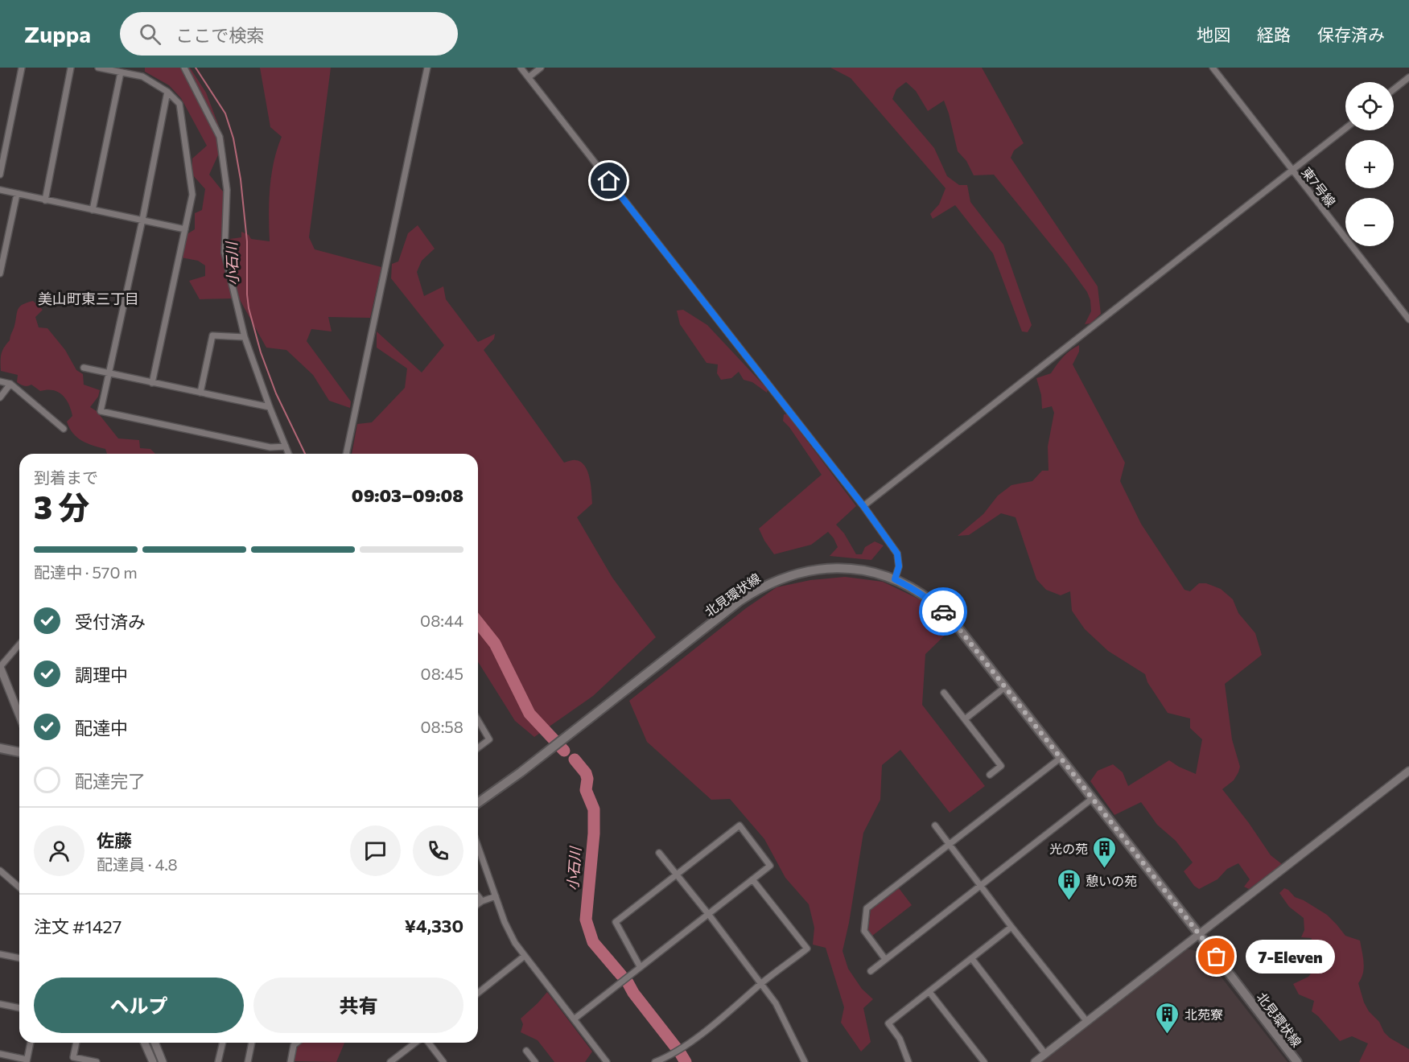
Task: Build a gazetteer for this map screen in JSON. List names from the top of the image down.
{
  "streets": {
    "main road": ["北見環状線"],
    "street": ["東7号線"]
  },
  "districts": ["美山町東三丁目"],
  "water": ["小石川"],
  "places": {
    "building": ["光の苑", "憩いの苑", "北苑寮"],
    "other": ["7-Eleven"]
  },
  "page": {
    "header": "Zuppa",
    "search": "ここで検索",
    "nav": ["地図", "経路", "保存済み"],
    "map_buttons": ["+", "−"],
    "heading": ["3 分", "到着まで", "09:03–09:08"],
    "panel": [
      "佐藤",
      "配達員 · 4.8",
      "注文 #1427",
      "¥4,330"
    ],
    "bar": "配達中 · 570 m",
    "list": [
      ["受付済み", "08:44"],
      ["調理中", "08:45"],
      ["配達中", "08:58"],
      "配達完了"
    ],
    "bubble": "7-Eleven",
    "buttons": ["ヘルプ", "共有"]
  }
}
